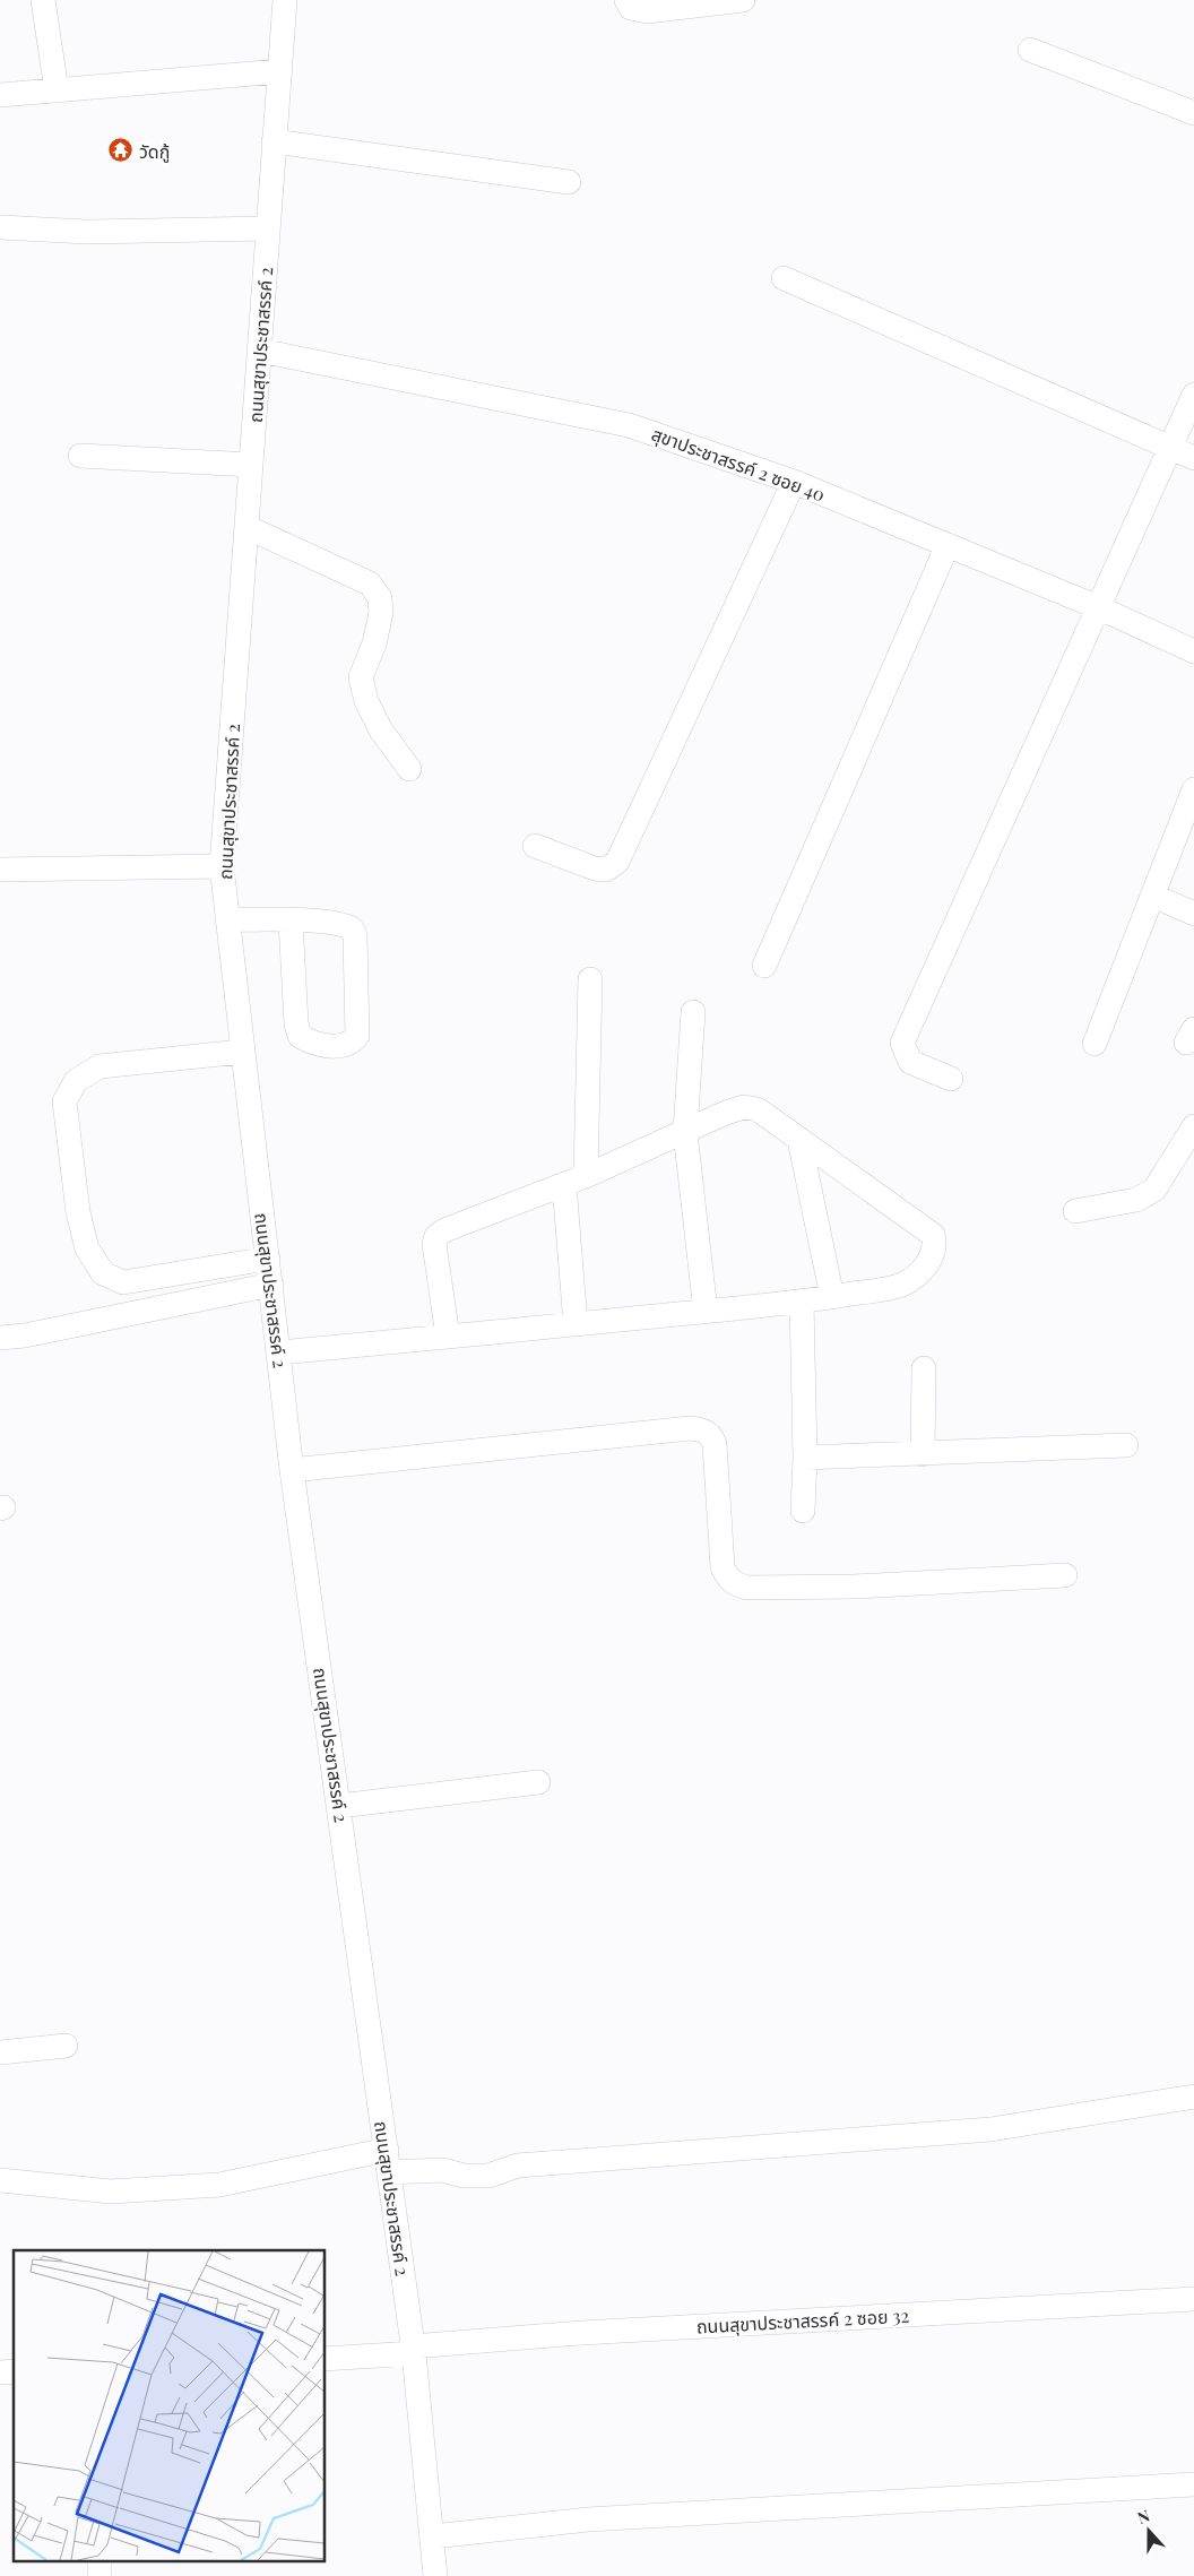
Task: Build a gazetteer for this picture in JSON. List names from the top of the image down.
{
  "streets": {
    "street": ["ถนนสุขาประชาสรรค์ 2", "สุขาประชาสรรค์ 2 ซอย 40", "ถนนสุขาประชาสรรค์ 2 ซอย 32"]
  },
  "crossings": [
    ["ถนนสุขาประชาสรรค์ 2", "สุขาประชาสรรค์ 2 ซอย 40"],
    ["ถนนสุขาประชาสรรค์ 2", "ถนนสุขาประชาสรรค์ 2 ซอย 32"]
  ],
  "places": {
    "temple": ["วัดกู้"]
  },
  "north": "top"
}
